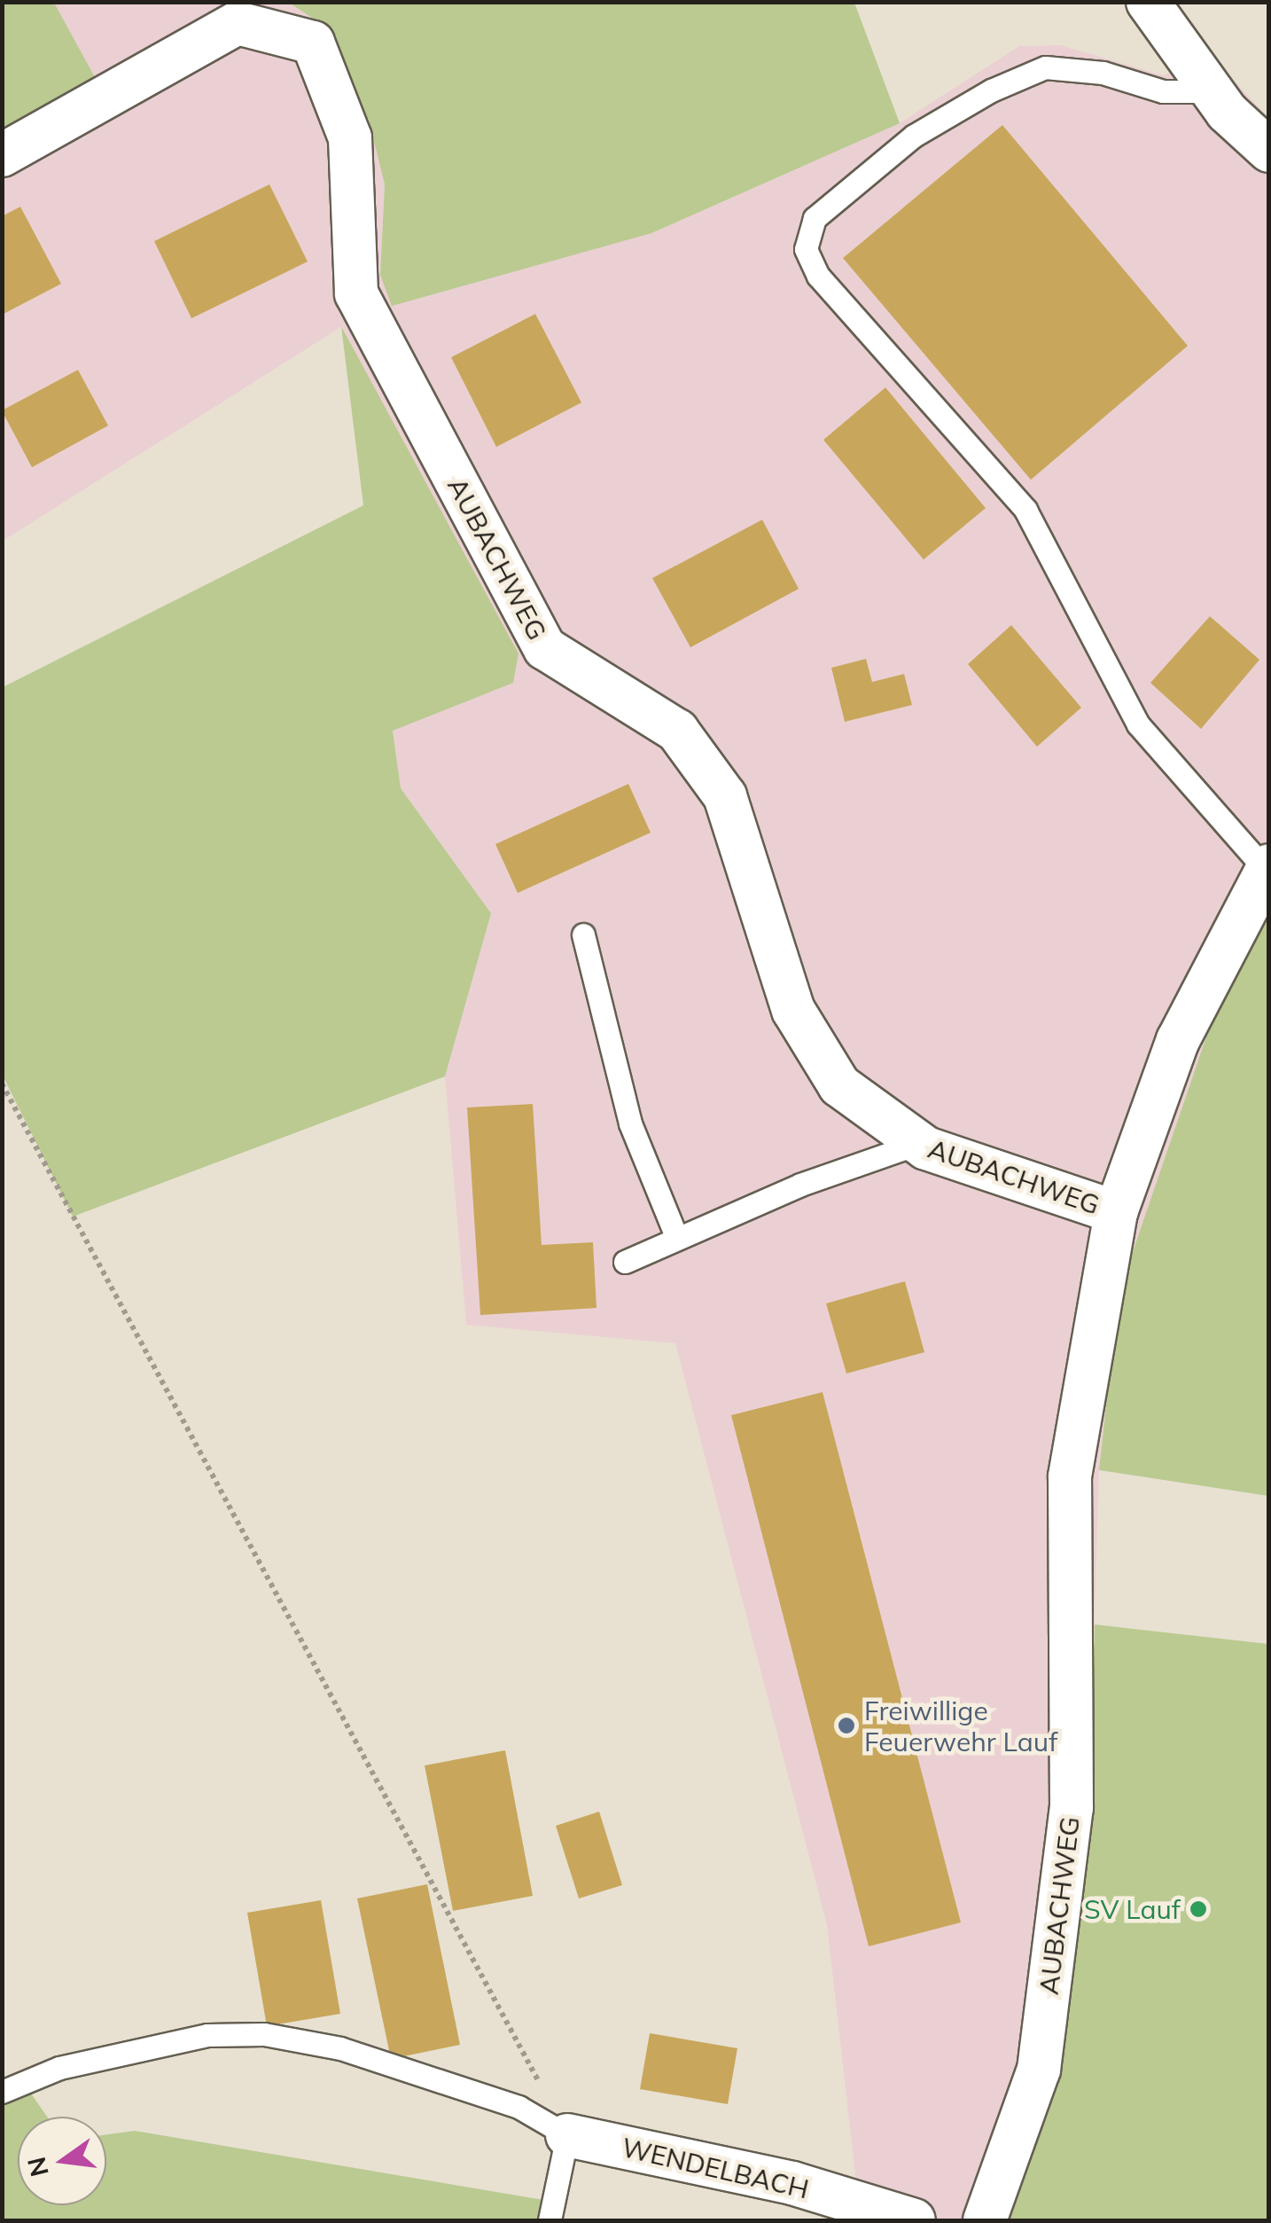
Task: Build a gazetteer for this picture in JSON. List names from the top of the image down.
{
  "streets": {
    "street": ["AUBACHWEG", "WENDELBACH"]
  },
  "places": ["Freiwillige Feuerwehr Lauf", "SV Lauf"],
  "north": "left"
}
